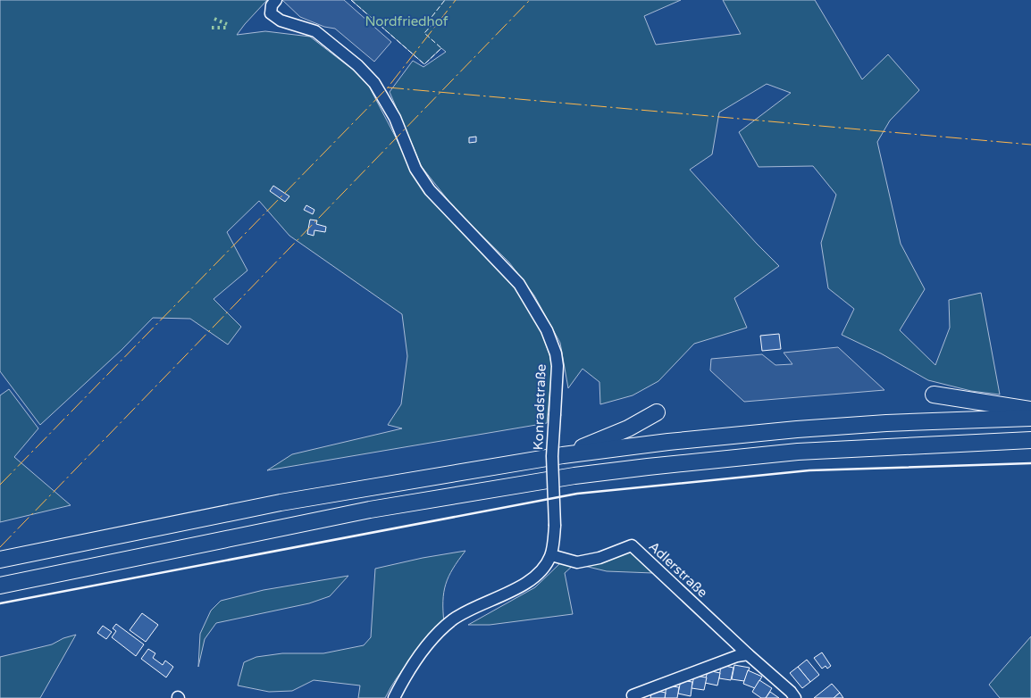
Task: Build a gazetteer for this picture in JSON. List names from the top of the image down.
{
  "streets": {
    "street": ["Konradstraße", "Adlerstraße"]
  },
  "crossings": [
    ["Konradstraße", "Adlerstraße"]
  ],
  "parks": ["Nordfriedhof"]
}
